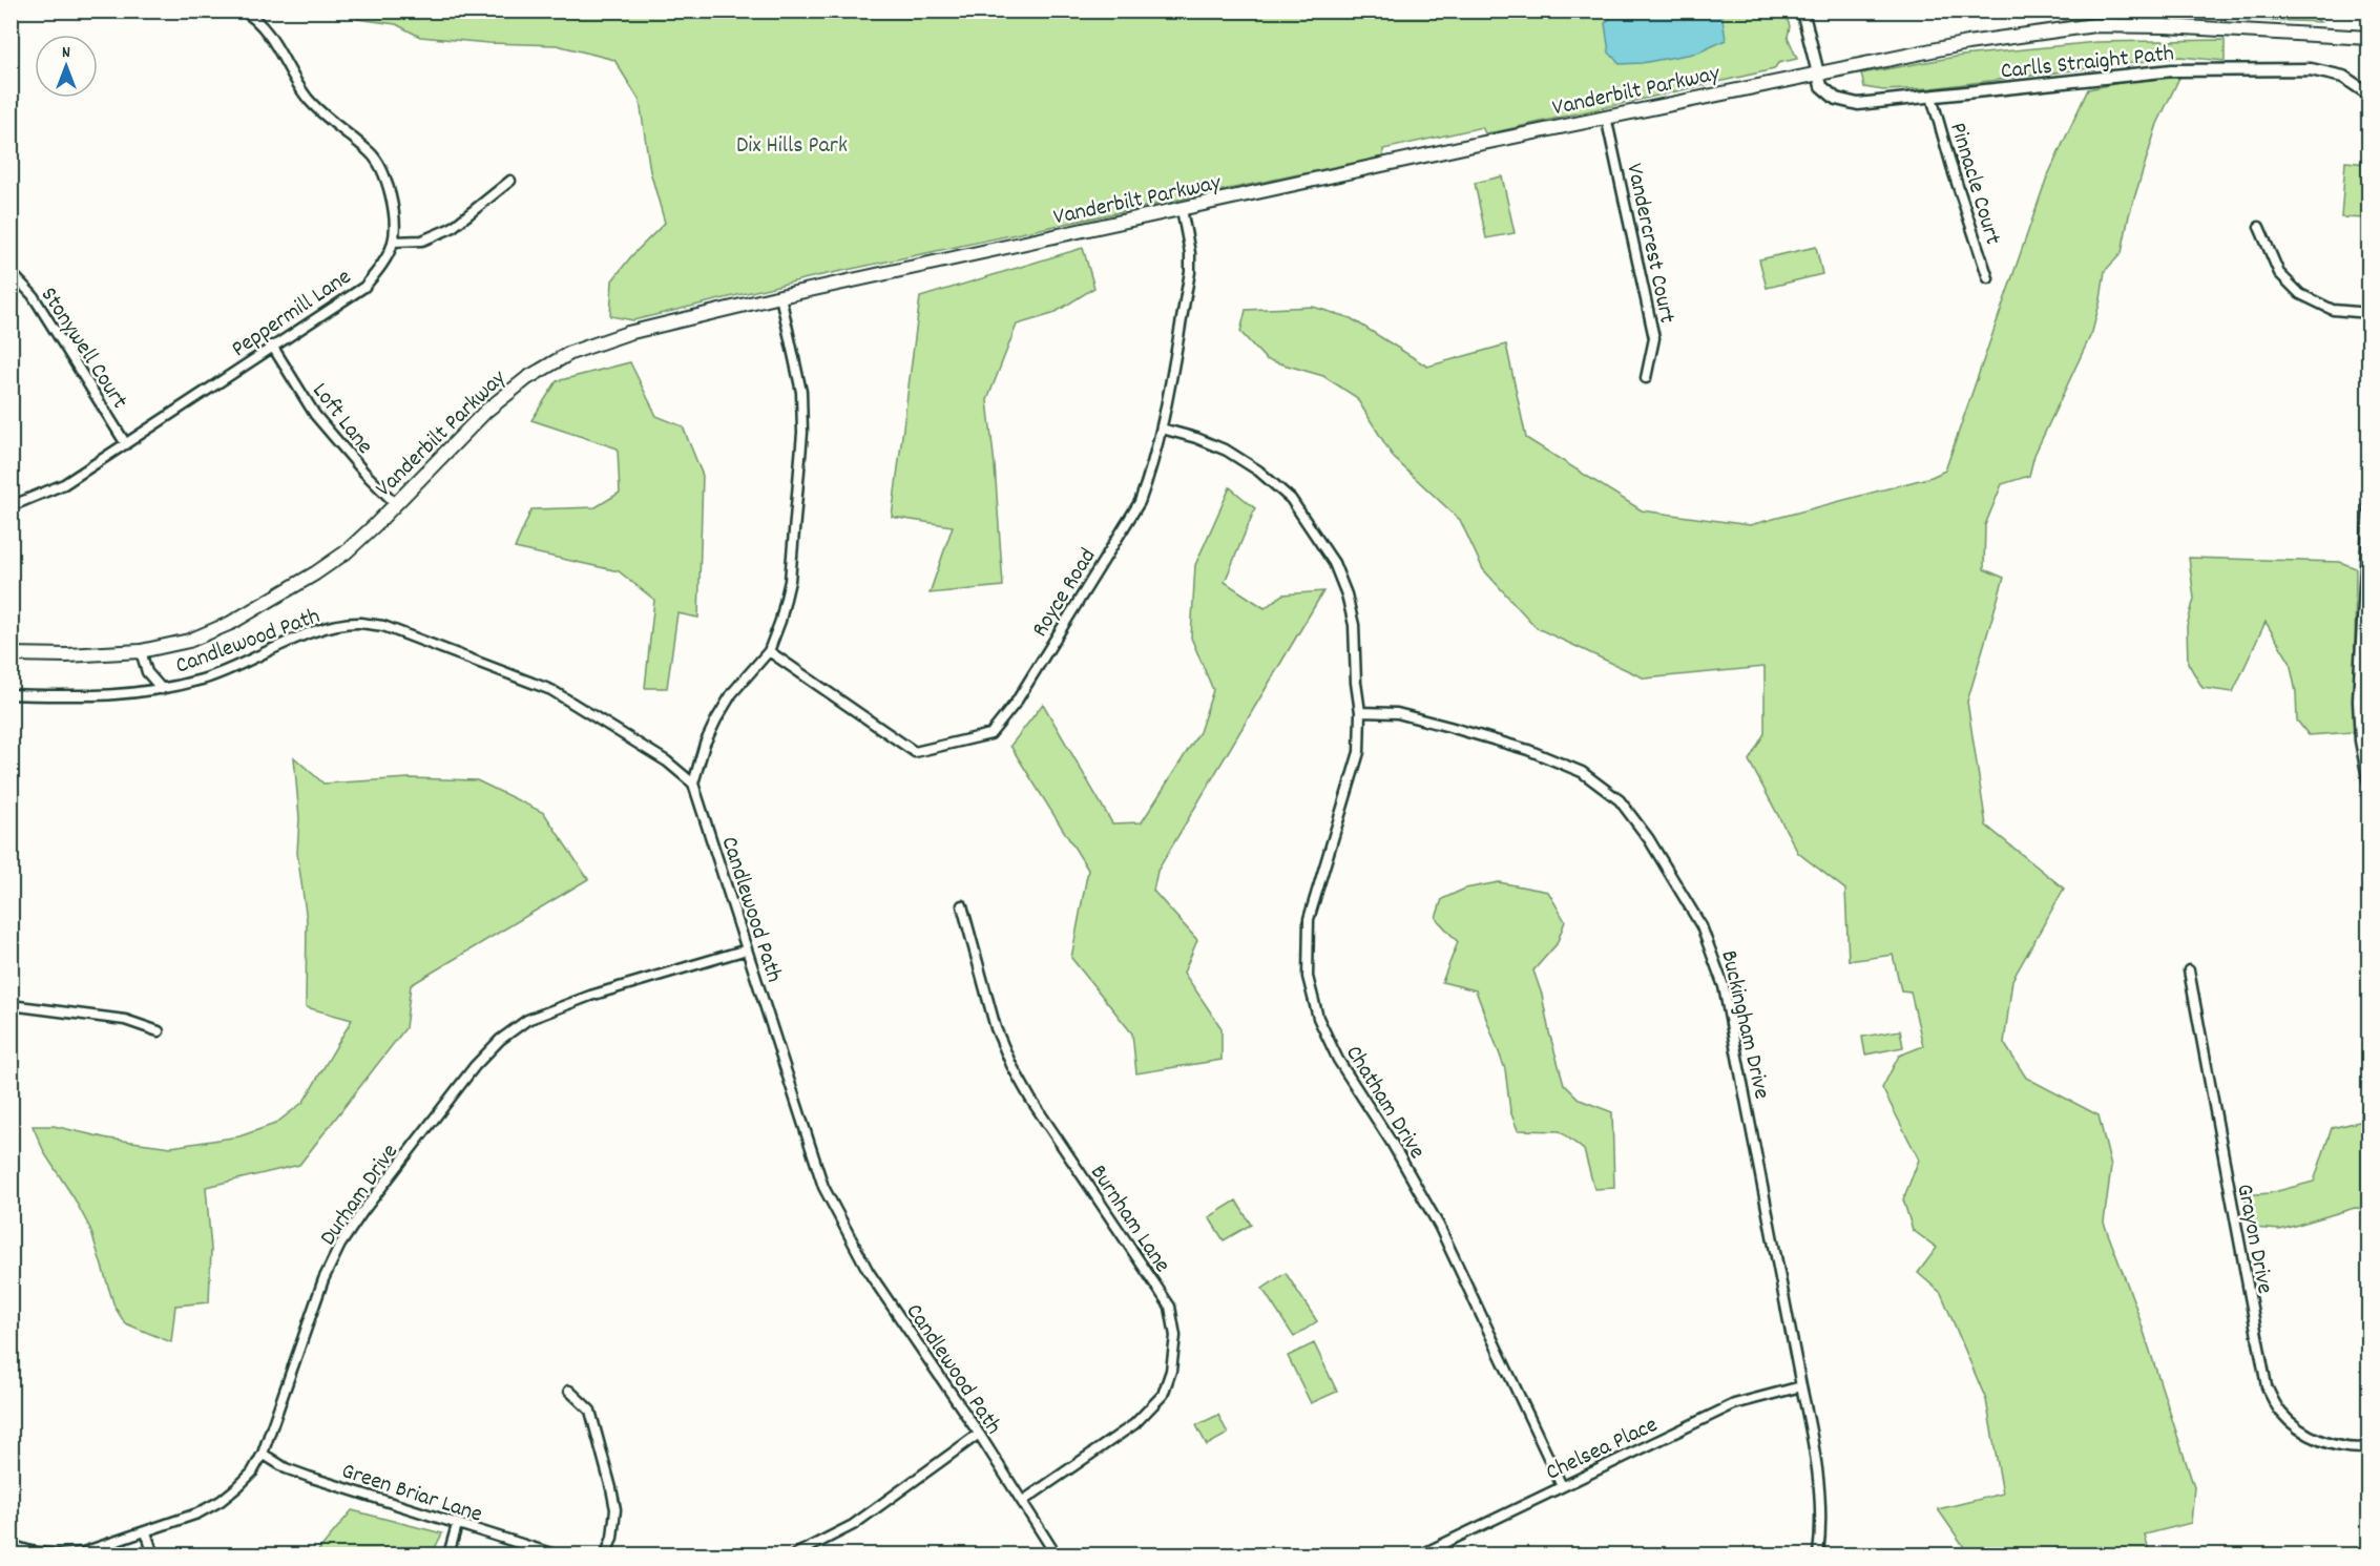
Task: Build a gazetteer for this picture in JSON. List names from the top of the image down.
{
  "streets": {
    "main road": ["Vanderbilt Parkway"],
    "street": [
      "Carlls Straight Path",
      "Pinnacle Court",
      "Vandercrest Court",
      "Peppermill Lane",
      "Stonywell Court",
      "Loft Lane",
      "Royce Road",
      "Candlewood Path",
      "Buckingham Drive",
      "Chatham Drive",
      "Durham Drive",
      "Burnham Lane",
      "Grayon Drive",
      "Chelsea Place",
      "Green Briar Lane"
    ]
  },
  "crossings": [
    ["Carlls Straight Path", "Vanderbilt Parkway"],
    ["Carlls Straight Path", "Pinnacle Court"],
    ["Vanderbilt Parkway", "Vandercrest Court"],
    ["Vanderbilt Parkway", "Loft Lane"],
    ["Vanderbilt Parkway", "Royce Road"],
    ["Vanderbilt Parkway", "Candlewood Path"],
    ["Peppermill Lane", "Stonywell Court"],
    ["Peppermill Lane", "Loft Lane"],
    ["Royce Road", "Chatham Drive"],
    ["Candlewood Path", "Durham Drive"],
    ["Candlewood Path", "Burnham Lane"],
    ["Buckingham Drive", "Chatham Drive"],
    ["Buckingham Drive", "Chelsea Place"],
    ["Chatham Drive", "Chelsea Place"],
    ["Durham Drive", "Green Briar Lane"]
  ],
  "parks": ["Dix Hills Park"],
  "north": "top"
}
